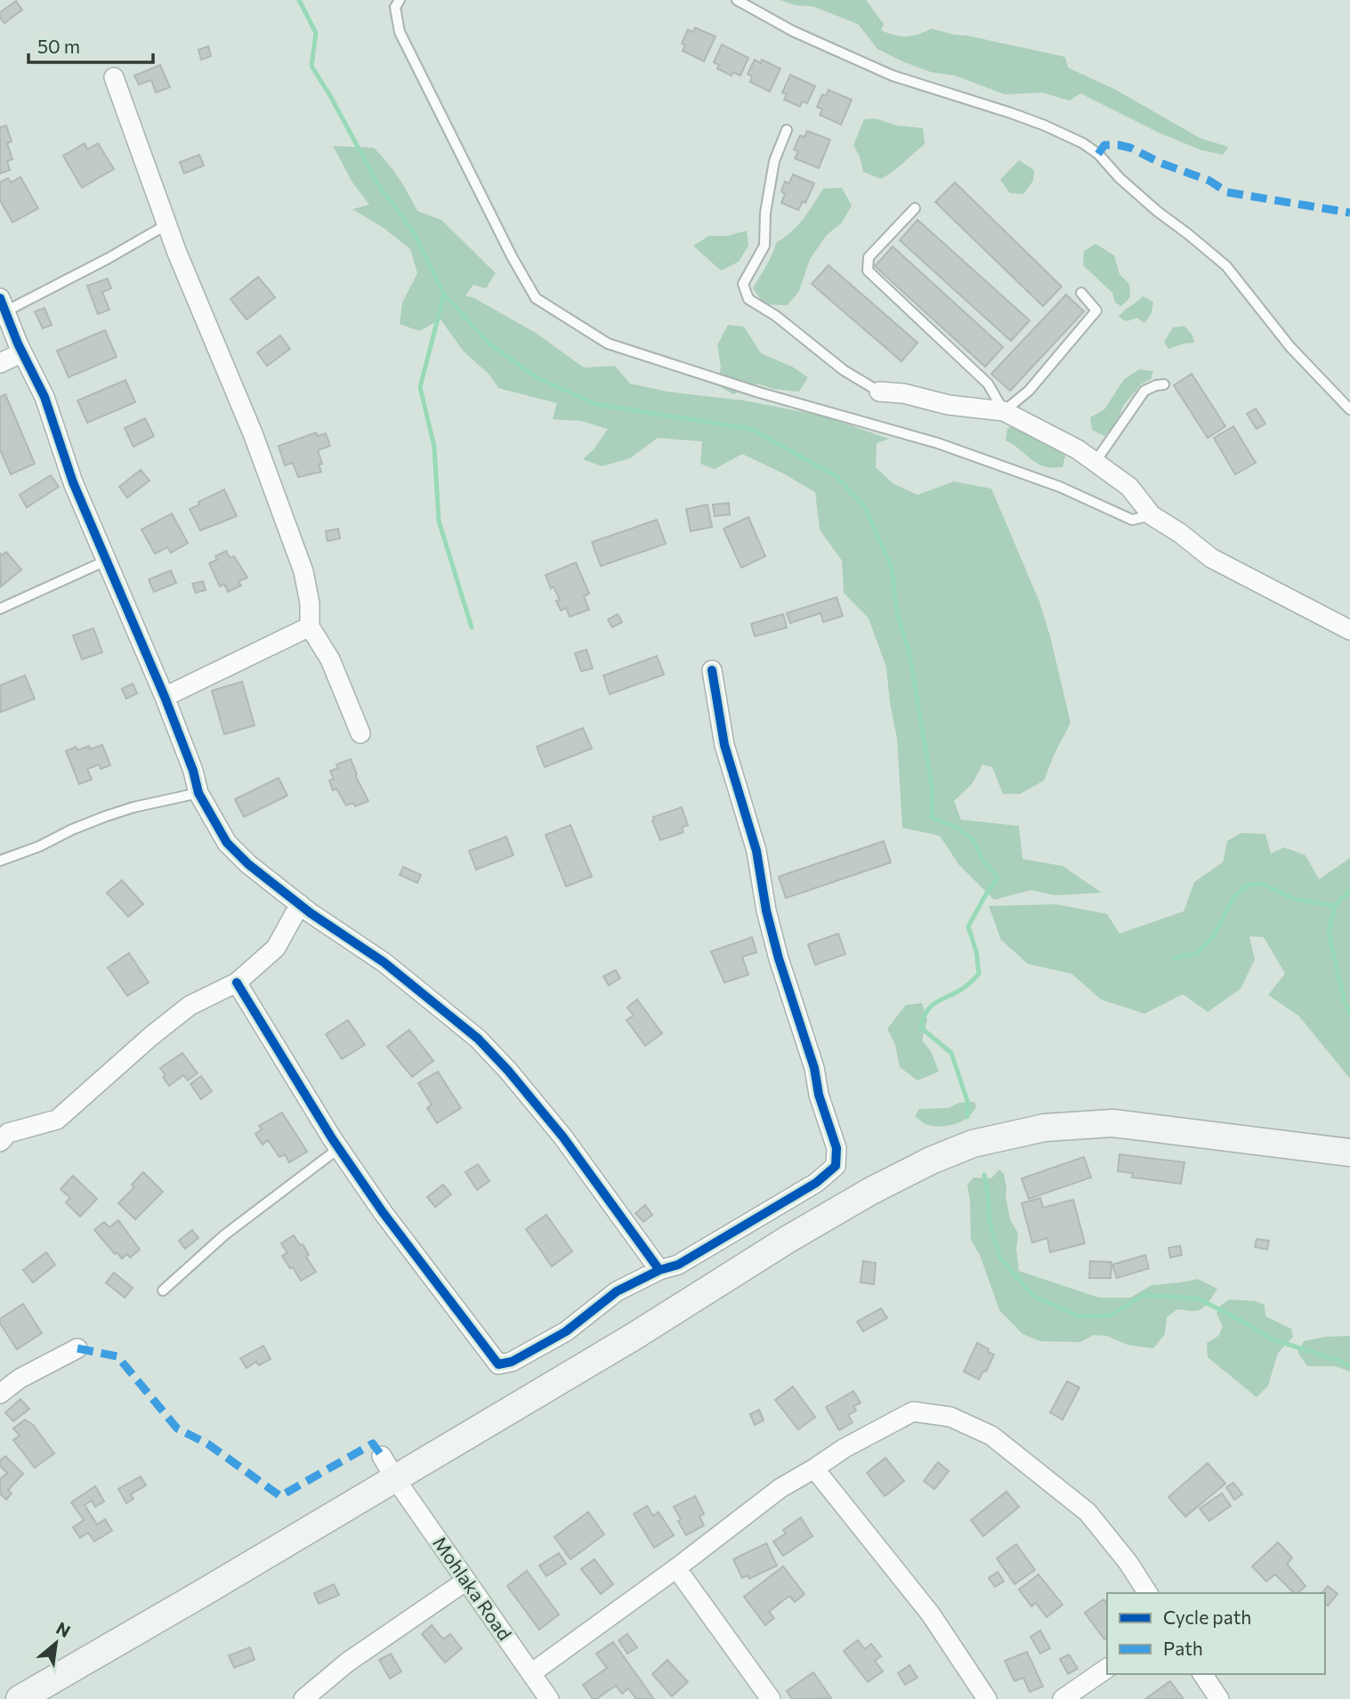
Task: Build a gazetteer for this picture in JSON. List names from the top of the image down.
{
  "streets": {
    "street": ["Mohlaka Road"]
  },
  "legend": ["Cycle path", "Path"],
  "scale_bar": "50 m",
  "north": "top right"
}
